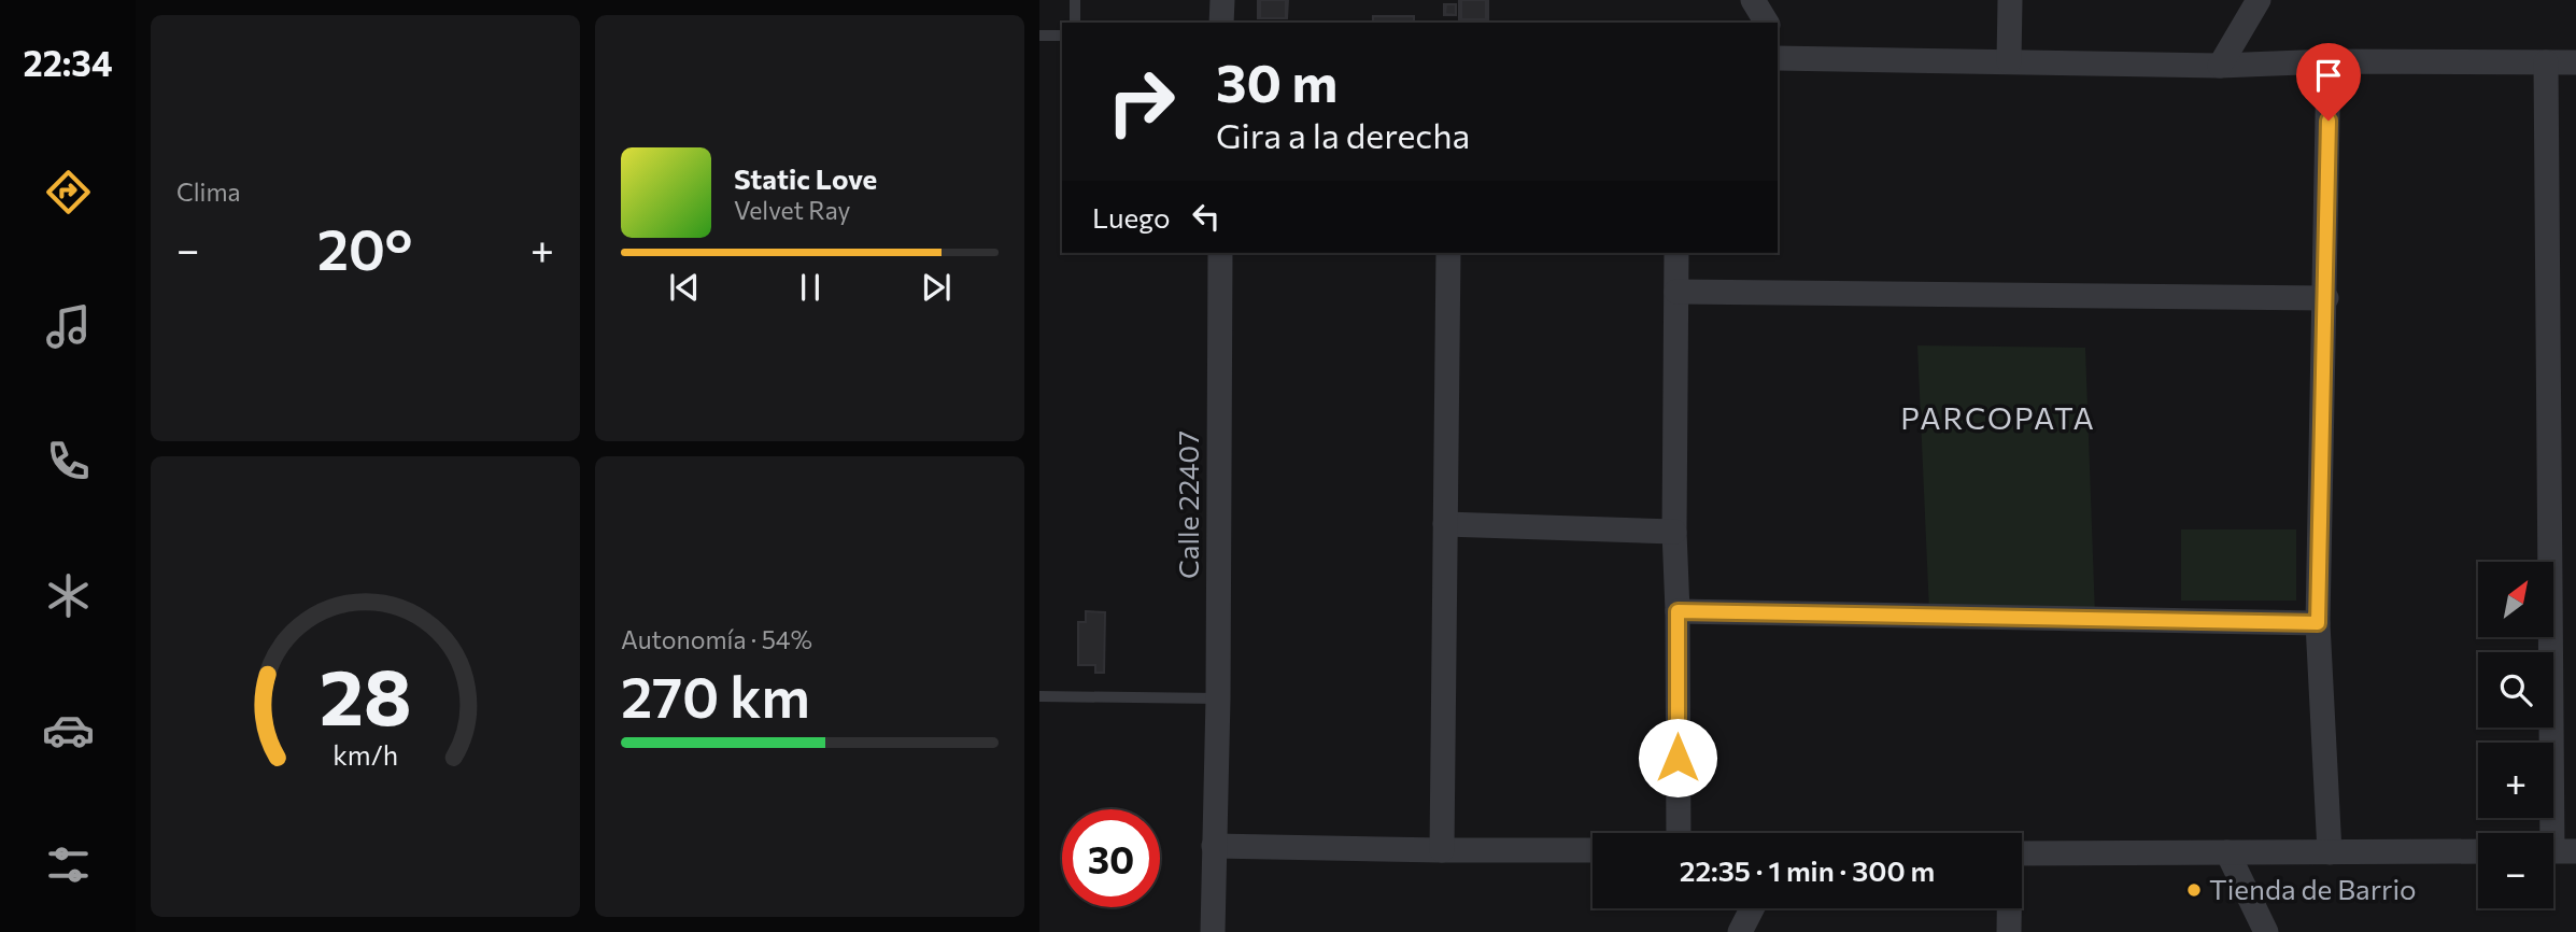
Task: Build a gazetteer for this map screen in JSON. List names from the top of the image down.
{
  "streets": {
    "street": ["Calle 22407"]
  },
  "districts": ["PARCOPATA"],
  "places": ["Tienda de Barrio"],
  "north": "top right",
  "page": {
    "tabs": "22:34",
    "tile": [
      "Clima",
      ["Autonomía · 54%", "270 km"]
    ],
    "turn": ["30 m", "Gira a la derecha"],
    "song": ["Static Love", "Velvet Ray"],
    "then": "Luego",
    "heat": ["−", "20°", "+"],
    "map_buttons": ["+", "−"],
    "limit": "30",
    "trip": "22:35 · 1 min · 300 m",
    "gauge": ["28", "km/h"]
  }
}
